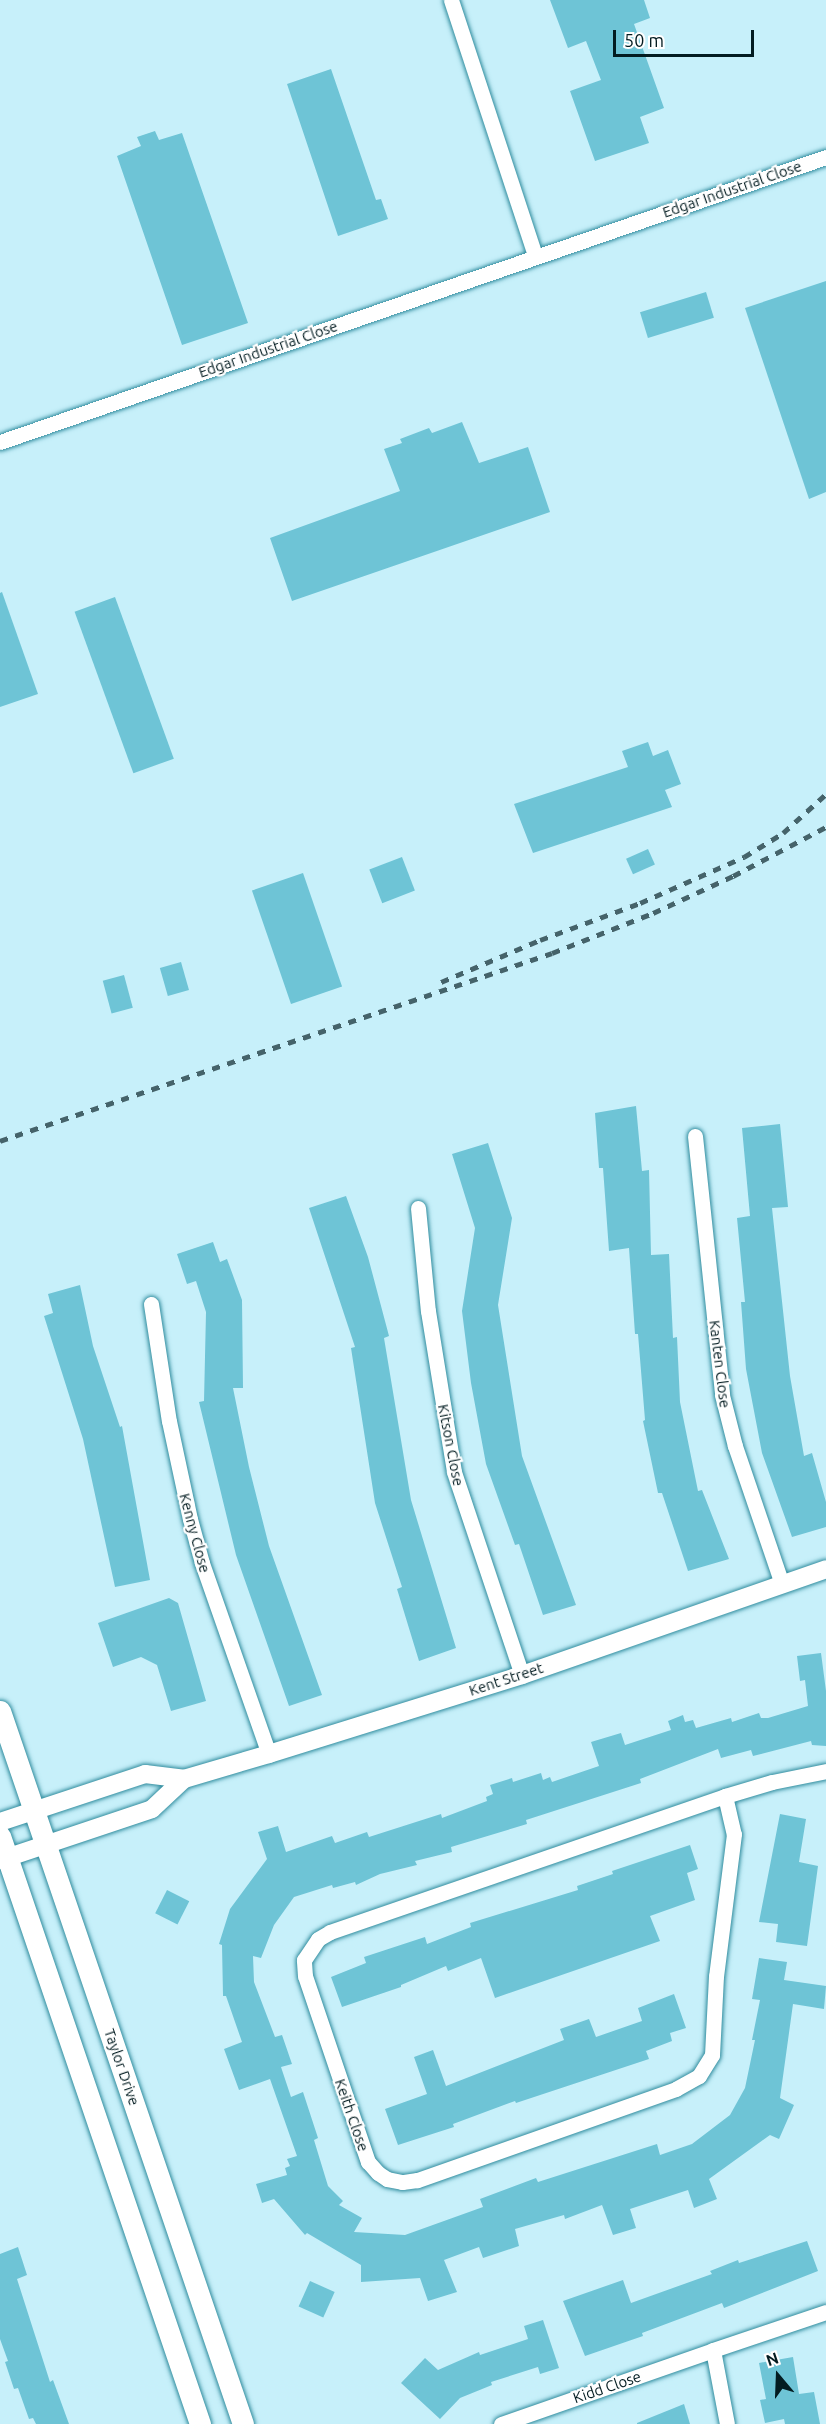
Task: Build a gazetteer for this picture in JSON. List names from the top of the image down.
{
  "streets": {
    "main road": ["Taylor Drive"],
    "street": [
      "Edgar Industrial Close",
      "Kanten Close",
      "Kitson Close",
      "Kenny Close",
      "Kent Street",
      "Keith Close",
      "Kidd Close"
    ]
  },
  "crossings": [
    ["Kanten Close", "Kent Street"],
    ["Kitson Close", "Kent Street"],
    ["Kenny Close", "Kent Street"],
    ["Kent Street", "Taylor Drive"]
  ],
  "scale_bar": "50 m",
  "north": "top"
}
